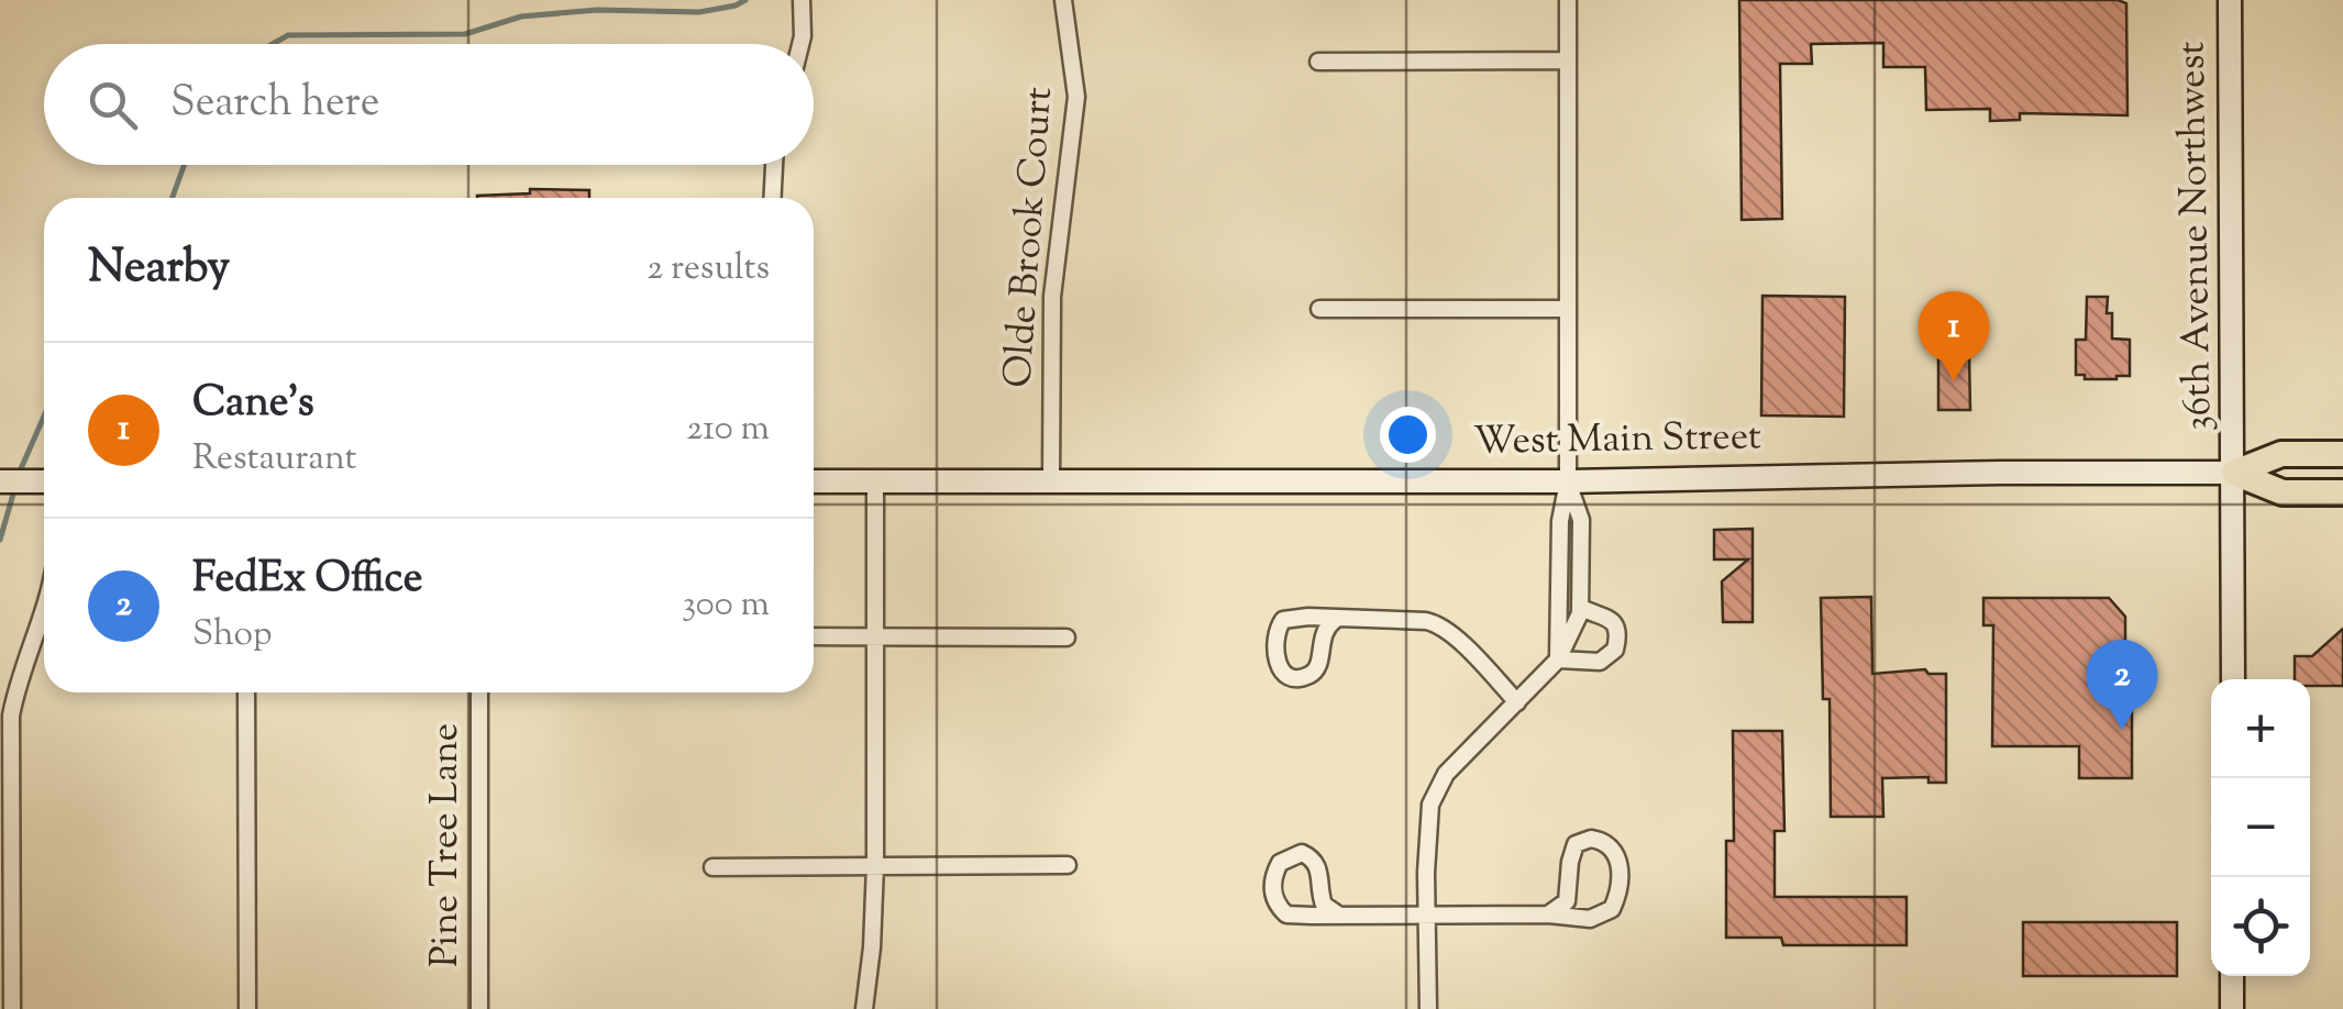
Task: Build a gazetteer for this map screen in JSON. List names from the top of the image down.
{
  "streets": {
    "main road": ["36th Avenue Northwest", "West Main Street"],
    "street": ["Olde Brook Court", "Pine Tree Lane"]
  },
  "crossings": [
    ["36th Avenue Northwest", "West Main Street"],
    ["Olde Brook Court", "West Main Street"]
  ],
  "page": {
    "search": "Search here",
    "heading": ["Nearby", "2 results"],
    "pins": ["1", "2"],
    "list": [
      {
        "mark": "1",
        "name": "Cane's",
        "note": "Restaurant",
        "value": "210 m"
      },
      {
        "mark": "2",
        "name": "FedEx Office",
        "note": "Shop",
        "value": "300 m"
      }
    ],
    "map_buttons": ["+", "−"]
  }
}
